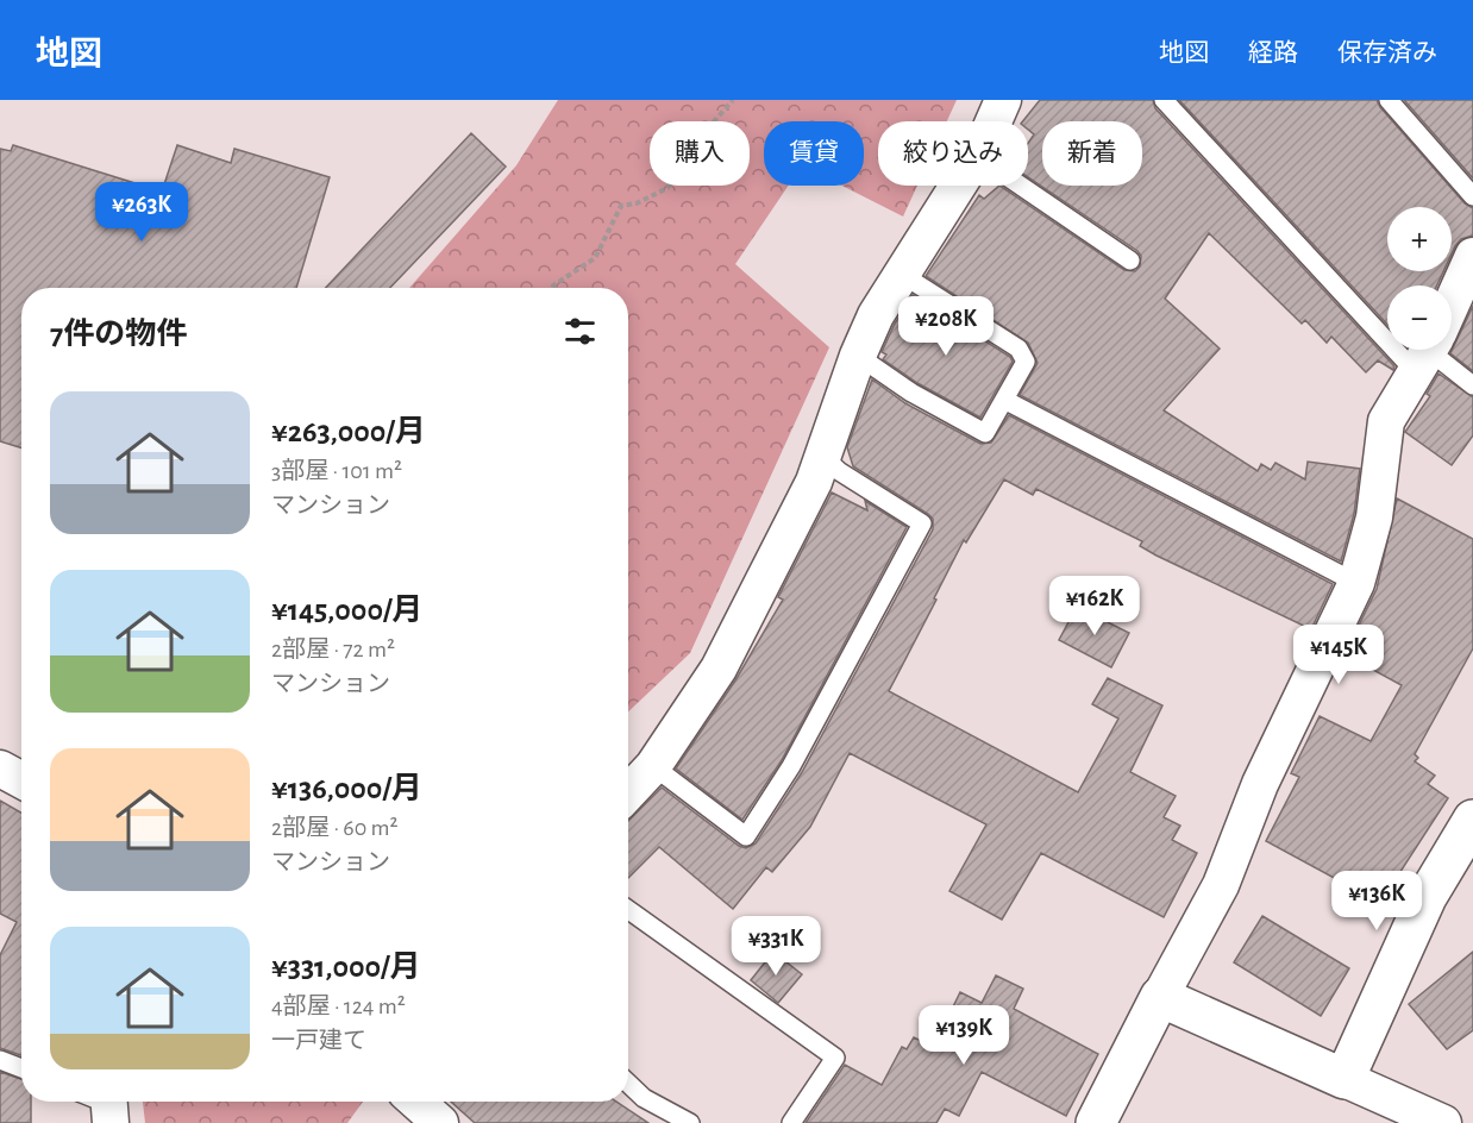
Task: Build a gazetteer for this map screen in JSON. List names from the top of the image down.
{
  "page": {
    "header": "地図",
    "nav": ["地図", "経路", "保存済み"],
    "chip": [
      "購入",
      "賃貸",
      "絞り込み",
      "新着"
    ],
    "price": [
      "¥263K",
      "¥208K",
      "¥162K",
      "¥145K",
      "¥136K",
      "¥331K",
      "¥139K"
    ],
    "map_buttons": ["+", "−"],
    "heading": "7件の物件",
    "list": [
      {
        "name": "¥263,000/月",
        "note": "3部屋 · 101 m² · マンション"
      },
      {
        "name": "¥145,000/月",
        "note": "2部屋 · 72 m² · マンション"
      },
      {
        "name": "¥136,000/月",
        "note": "2部屋 · 60 m² · マンション"
      },
      {
        "name": "¥331,000/月",
        "note": "4部屋 · 124 m² · 一戸建て"
      }
    ]
  }
}
